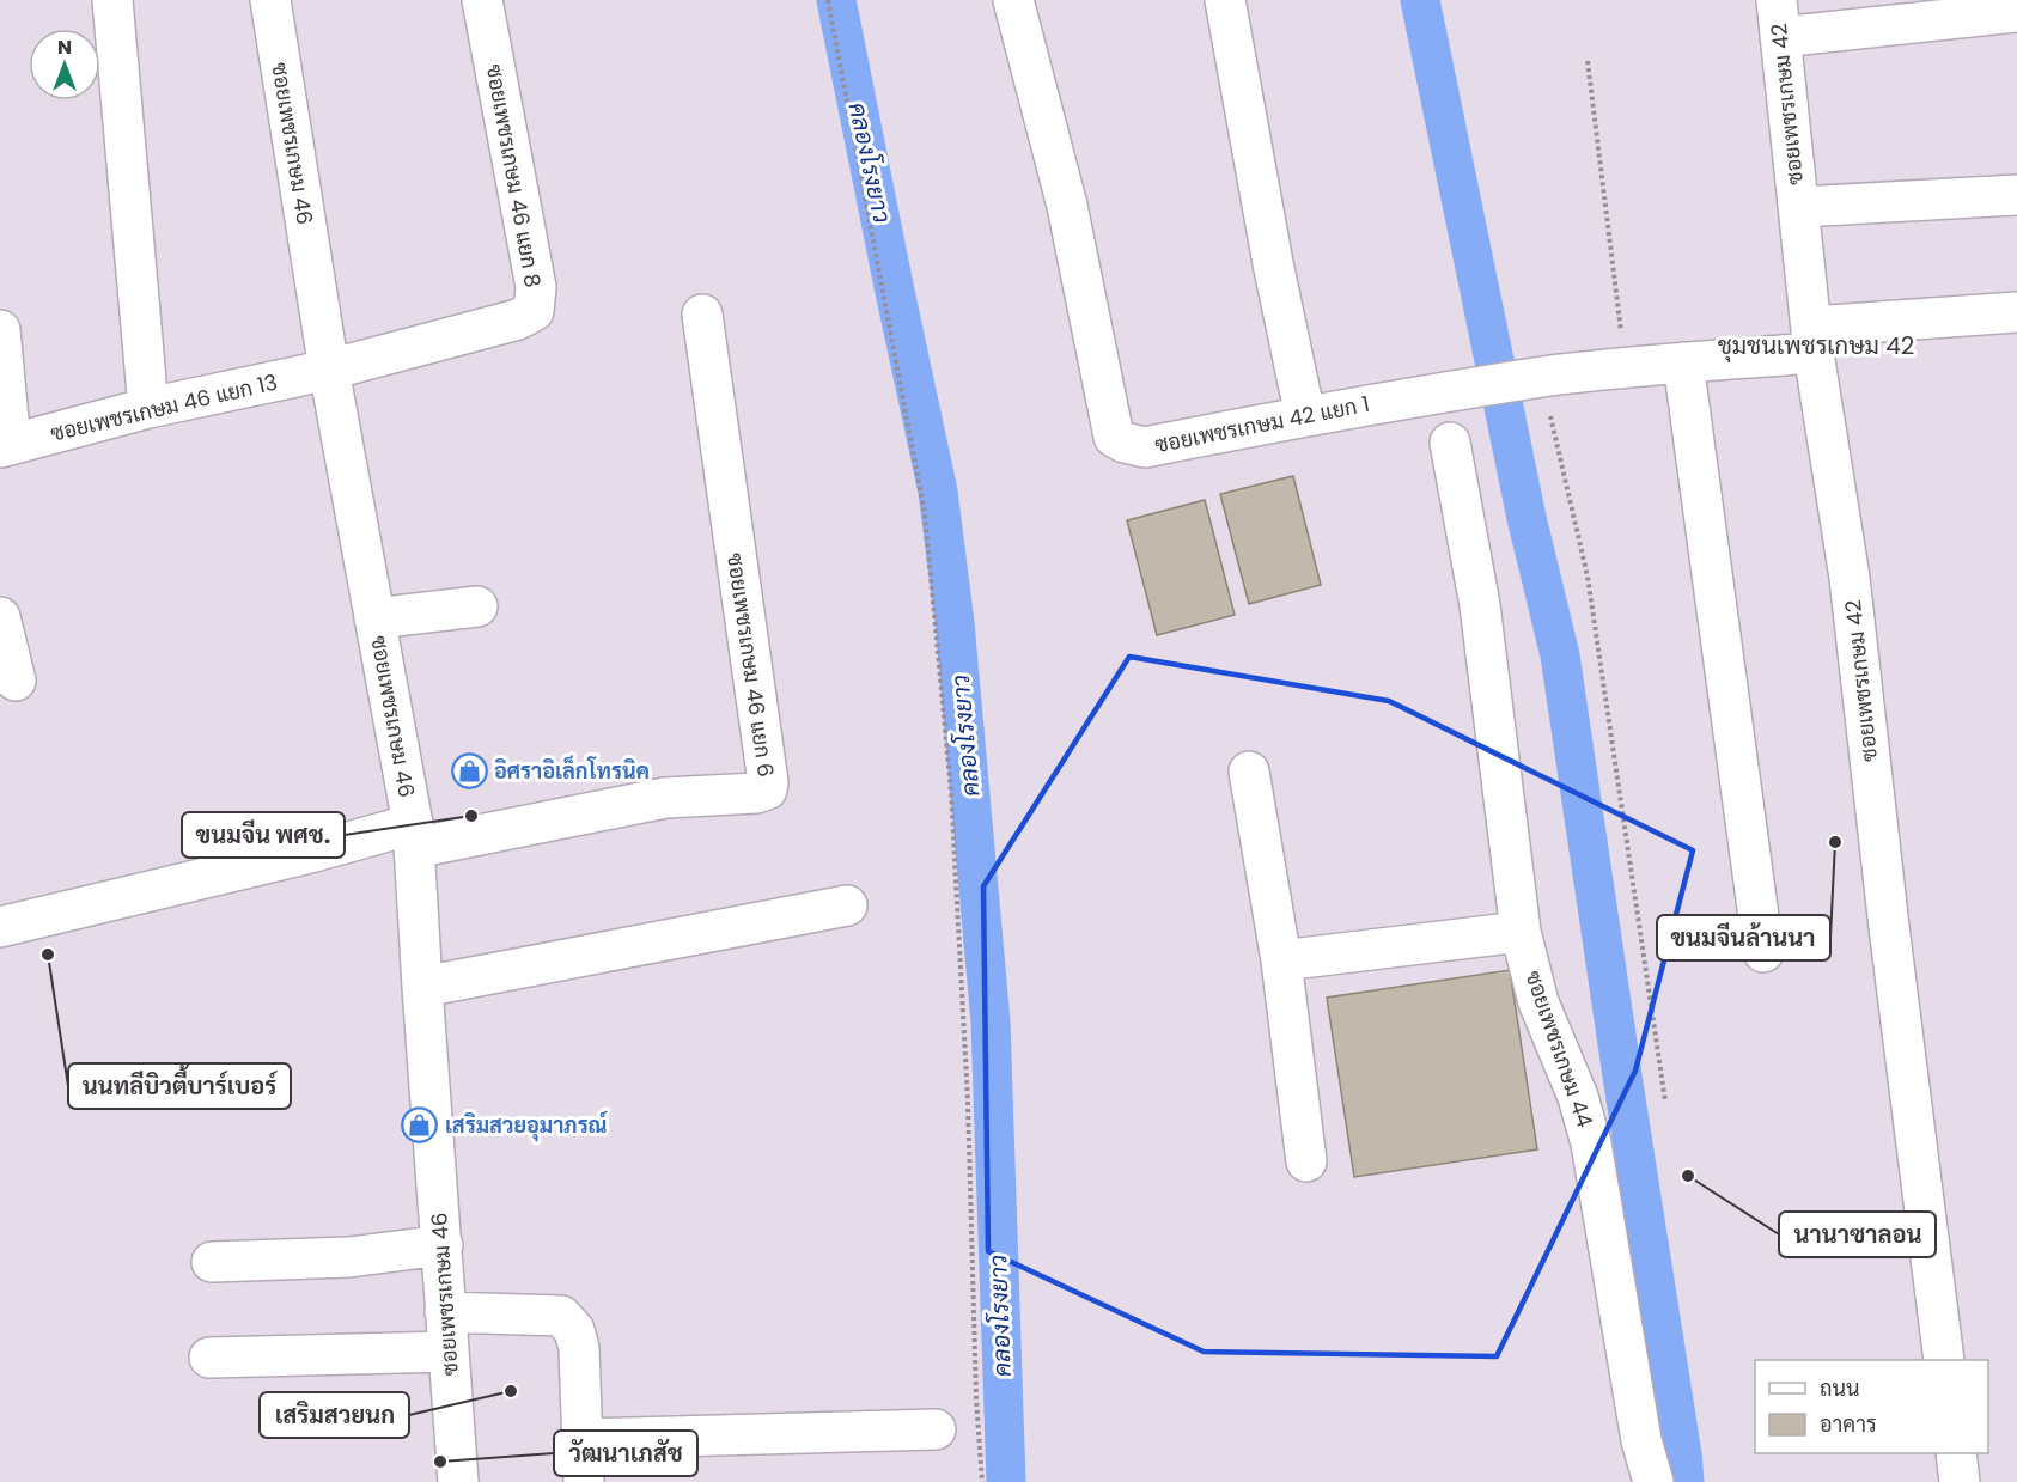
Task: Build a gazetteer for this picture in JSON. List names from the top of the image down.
{
  "streets": {
    "street": [
      "ซอยเพชรเกษม 42",
      "ซอยเพชรเกษม 46",
      "ซอยเพชรเกษม 46 แยก 8",
      "ซอยเพชรเกษม 46 แยก 13",
      "ซอยเพชรเกษม 42 แยก 1",
      "ซอยเพชรเกษม 46 แยก 6",
      "ซอยเพชรเกษม 44"
    ]
  },
  "crossings": [
    ["ซอยเพชรเกษม 42", "ซอยเพชรเกษม 42 แยก 1"],
    ["ซอยเพชรเกษม 46", "ซอยเพชรเกษม 46 แยก 8"],
    ["ซอยเพชรเกษม 46", "ซอยเพชรเกษม 46 แยก 13"],
    ["ซอยเพชรเกษม 46", "ซอยเพชรเกษม 46 แยก 6"],
    ["ซอยเพชรเกษม 46 แยก 8", "ซอยเพชรเกษม 46 แยก 13"]
  ],
  "districts": ["ชุมชนเพชรเกษม 42"],
  "water": ["คลองโรงยาว"],
  "places": {
    "shop": ["อิศราอิเล็กโทรนิค", "เสริมสวยอุมาภรณ์"],
    "other": [
      "ขนมจีน พศช.",
      "ขนมจีนล้านนา",
      "นนทลีบิวตี้บาร์เบอร์",
      "นานาซาลอน",
      "เสริมสวยนก",
      "วัฒนาเภสัช"
    ]
  },
  "legend": ["ถนน", "อาคาร"],
  "north": "top"
}
